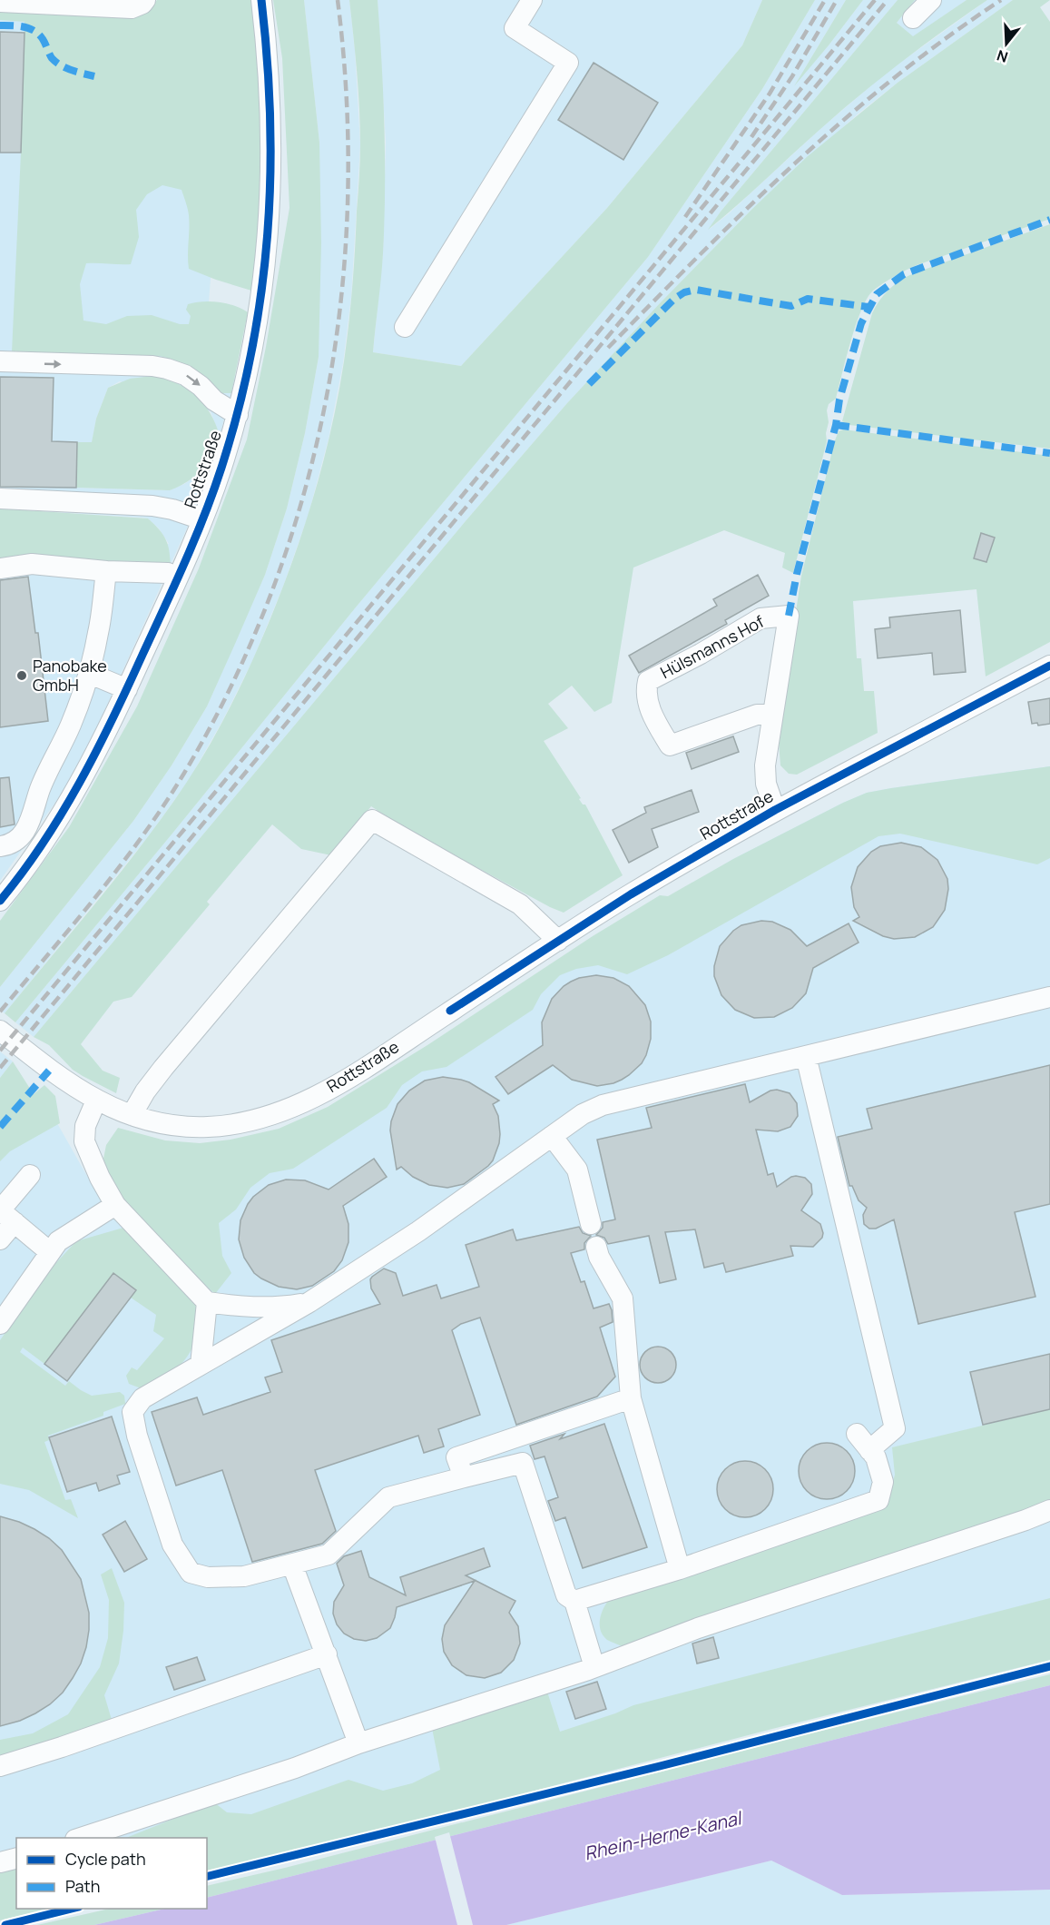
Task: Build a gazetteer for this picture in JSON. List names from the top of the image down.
{
  "streets": {
    "street": ["Rottstraße", "Hülsmanns Hof"]
  },
  "crossings": [
    ["Rottstraße", "Hülsmanns Hof"]
  ],
  "water": ["Rhein-Herne-Kanal"],
  "places": ["Panobake GmbH"],
  "legend": ["Cycle path", "Path"],
  "north": "bottom"
}
